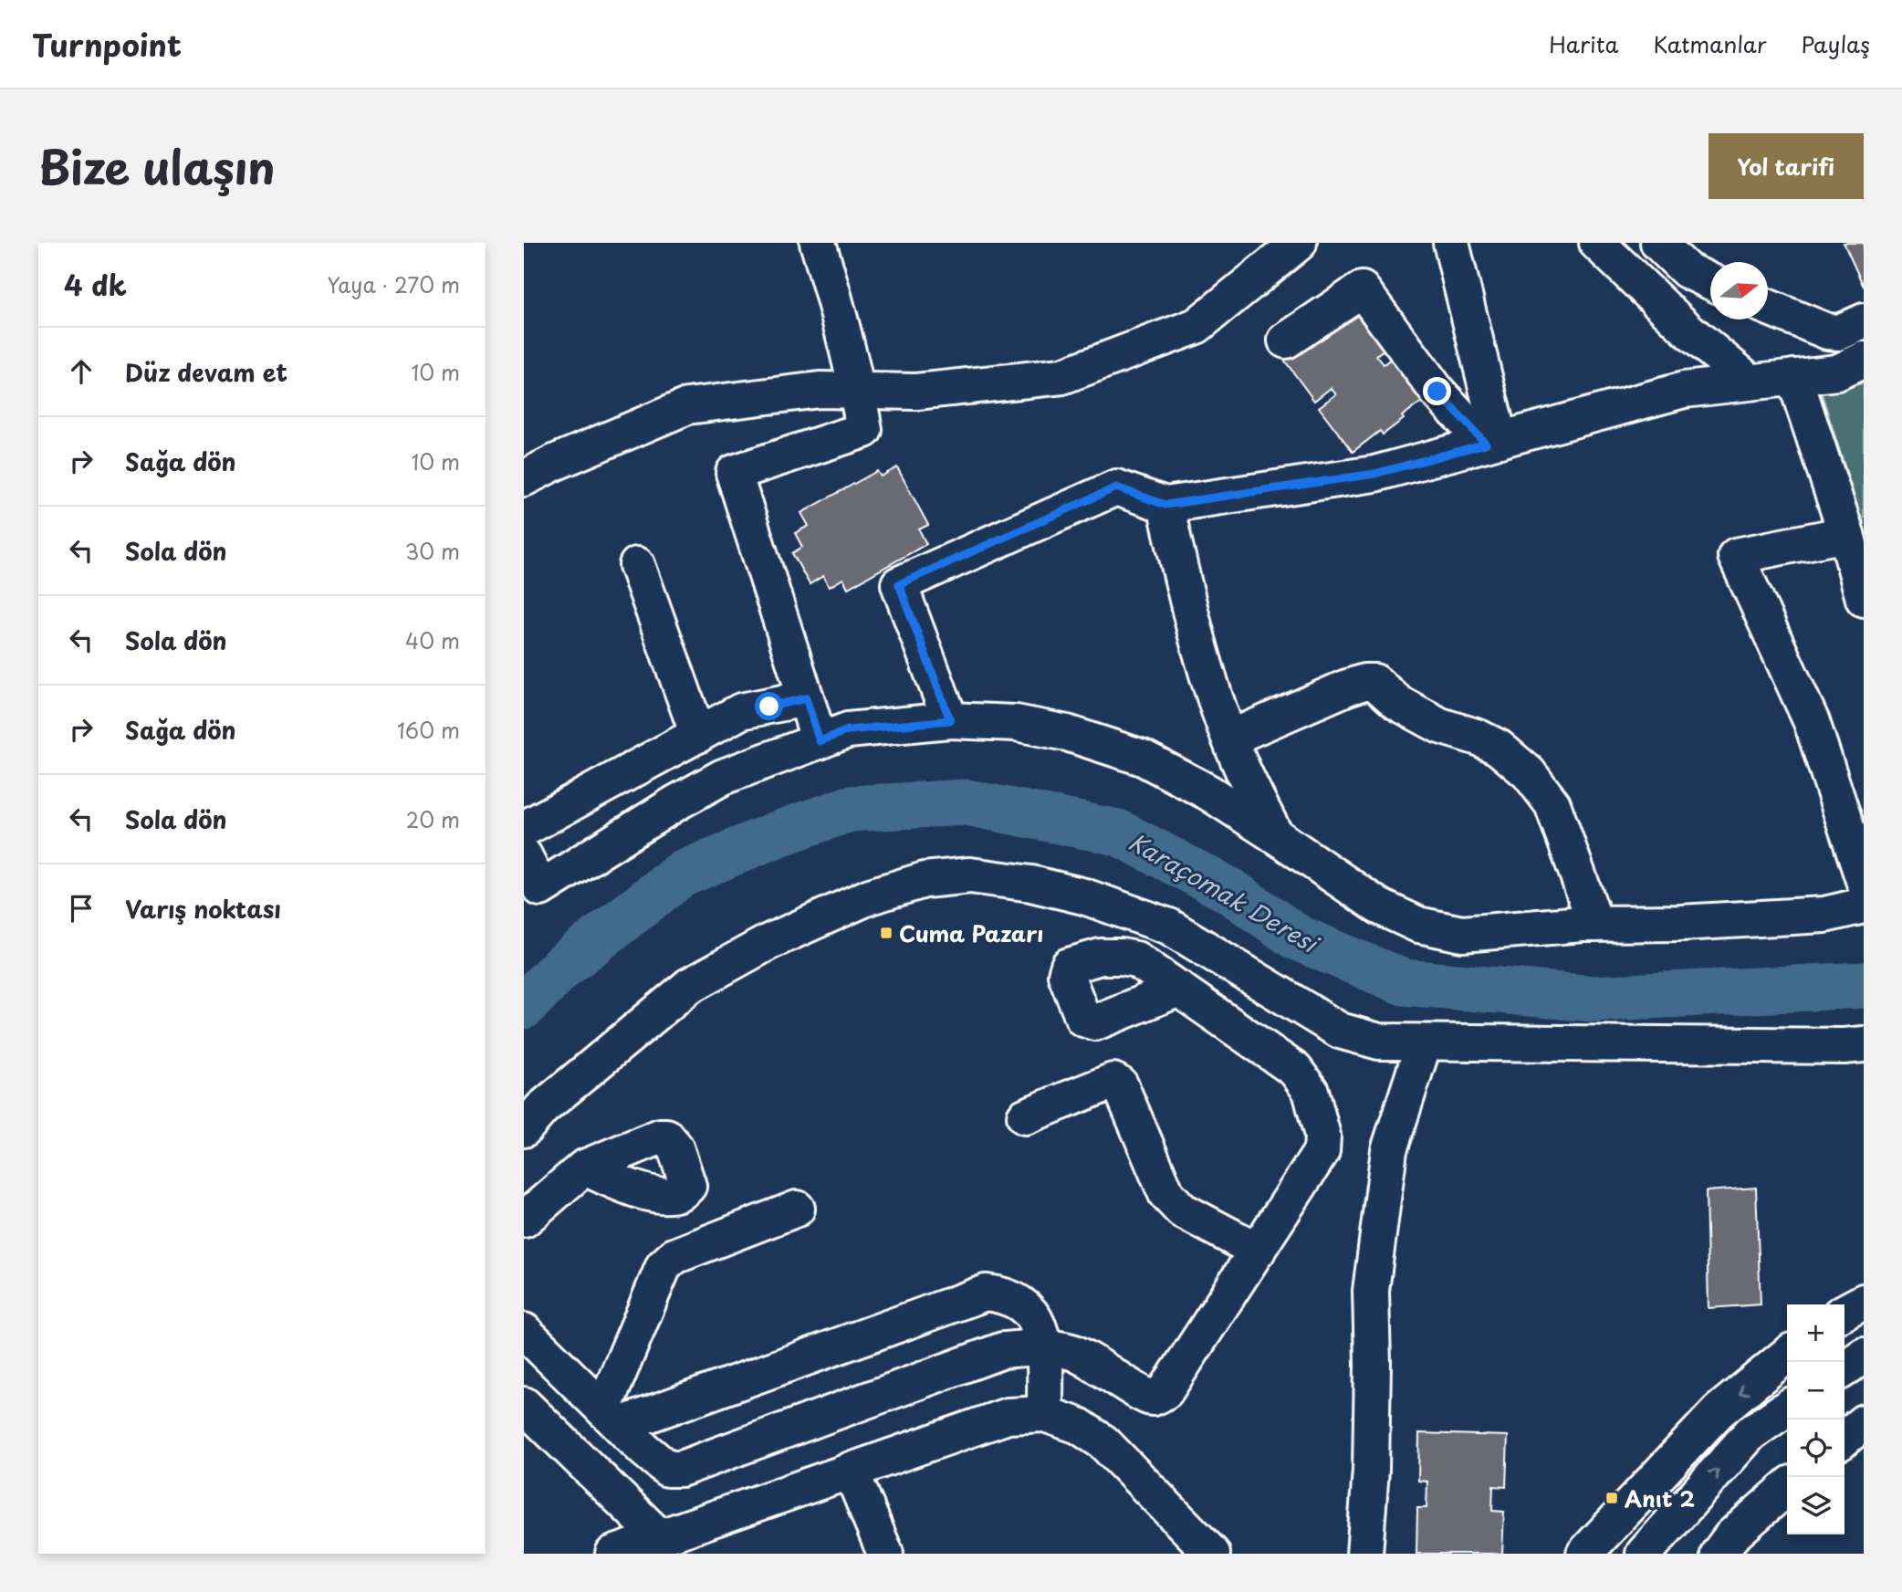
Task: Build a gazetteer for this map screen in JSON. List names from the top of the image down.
{
  "water": ["Karaçomak Deresi"],
  "places": {
    "transit": ["Cuma Pazarı", "Anıt 2"]
  },
  "north": "right",
  "page": {
    "header": "Turnpoint",
    "nav": ["Harita", "Katmanlar", "Paylaş"],
    "title": "Bize ulaşın",
    "buttons": "Yol tarifi",
    "heading": ["4 dk", "Yaya · 270 m"],
    "list": [
      ["Düz devam et", "10 m"],
      ["Sağa dön", "10 m"],
      ["Sola dön", "30 m"],
      ["Sola dön", "40 m"],
      ["Sağa dön", "160 m"],
      ["Sola dön", "20 m"],
      "Varış noktası"
    ],
    "map_buttons": ["+", "−"]
  }
}
